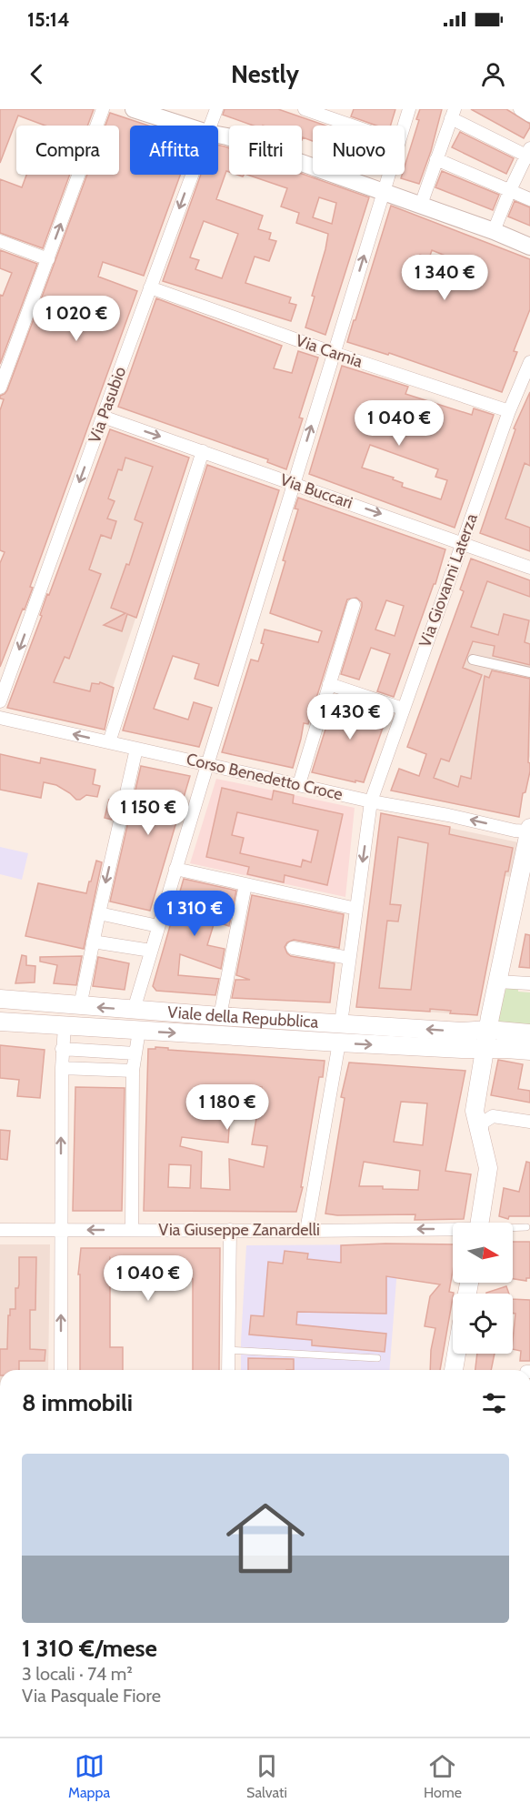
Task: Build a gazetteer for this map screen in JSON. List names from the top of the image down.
{
  "streets": {
    "main road": ["Viale della Repubblica"],
    "street": [
      "Via Carnia",
      "Via Pasubio",
      "Via Buccari",
      "Via Giovanni Laterza",
      "Corso Benedetto Croce",
      "Via Giuseppe Zanardelli"
    ]
  },
  "crossings": [
    ["Via Carnia", "Via Pasubio"],
    ["Via Carnia", "Via Giovanni Laterza"],
    ["Via Pasubio", "Via Buccari"],
    ["Via Buccari", "Via Giovanni Laterza"],
    ["Via Giovanni Laterza", "Corso Benedetto Croce"],
    ["Via Giovanni Laterza", "Viale della Repubblica"]
  ],
  "one_way": ["Via Buccari", "Corso Benedetto Croce", "Via Giuseppe Zanardelli"],
  "north": "right",
  "page": {
    "status": "15:14",
    "header": "Nestly",
    "chip": [
      "Compra",
      "Affitta",
      "Filtri",
      "Nuovo"
    ],
    "price": [
      "1 340 €",
      "1 020 €",
      "1 040 €",
      "1 430 €",
      "1 150 €",
      "1 310 €",
      "1 180 €",
      "1 040 €"
    ],
    "heading": "8 immobili",
    "list": [
      {
        "name": "1 310 €/mese",
        "note": "3 locali · 74 m² · Via Pasquale Fiore"
      }
    ],
    "tabs": ["Mappa", "Salvati", "Home"]
  }
}
